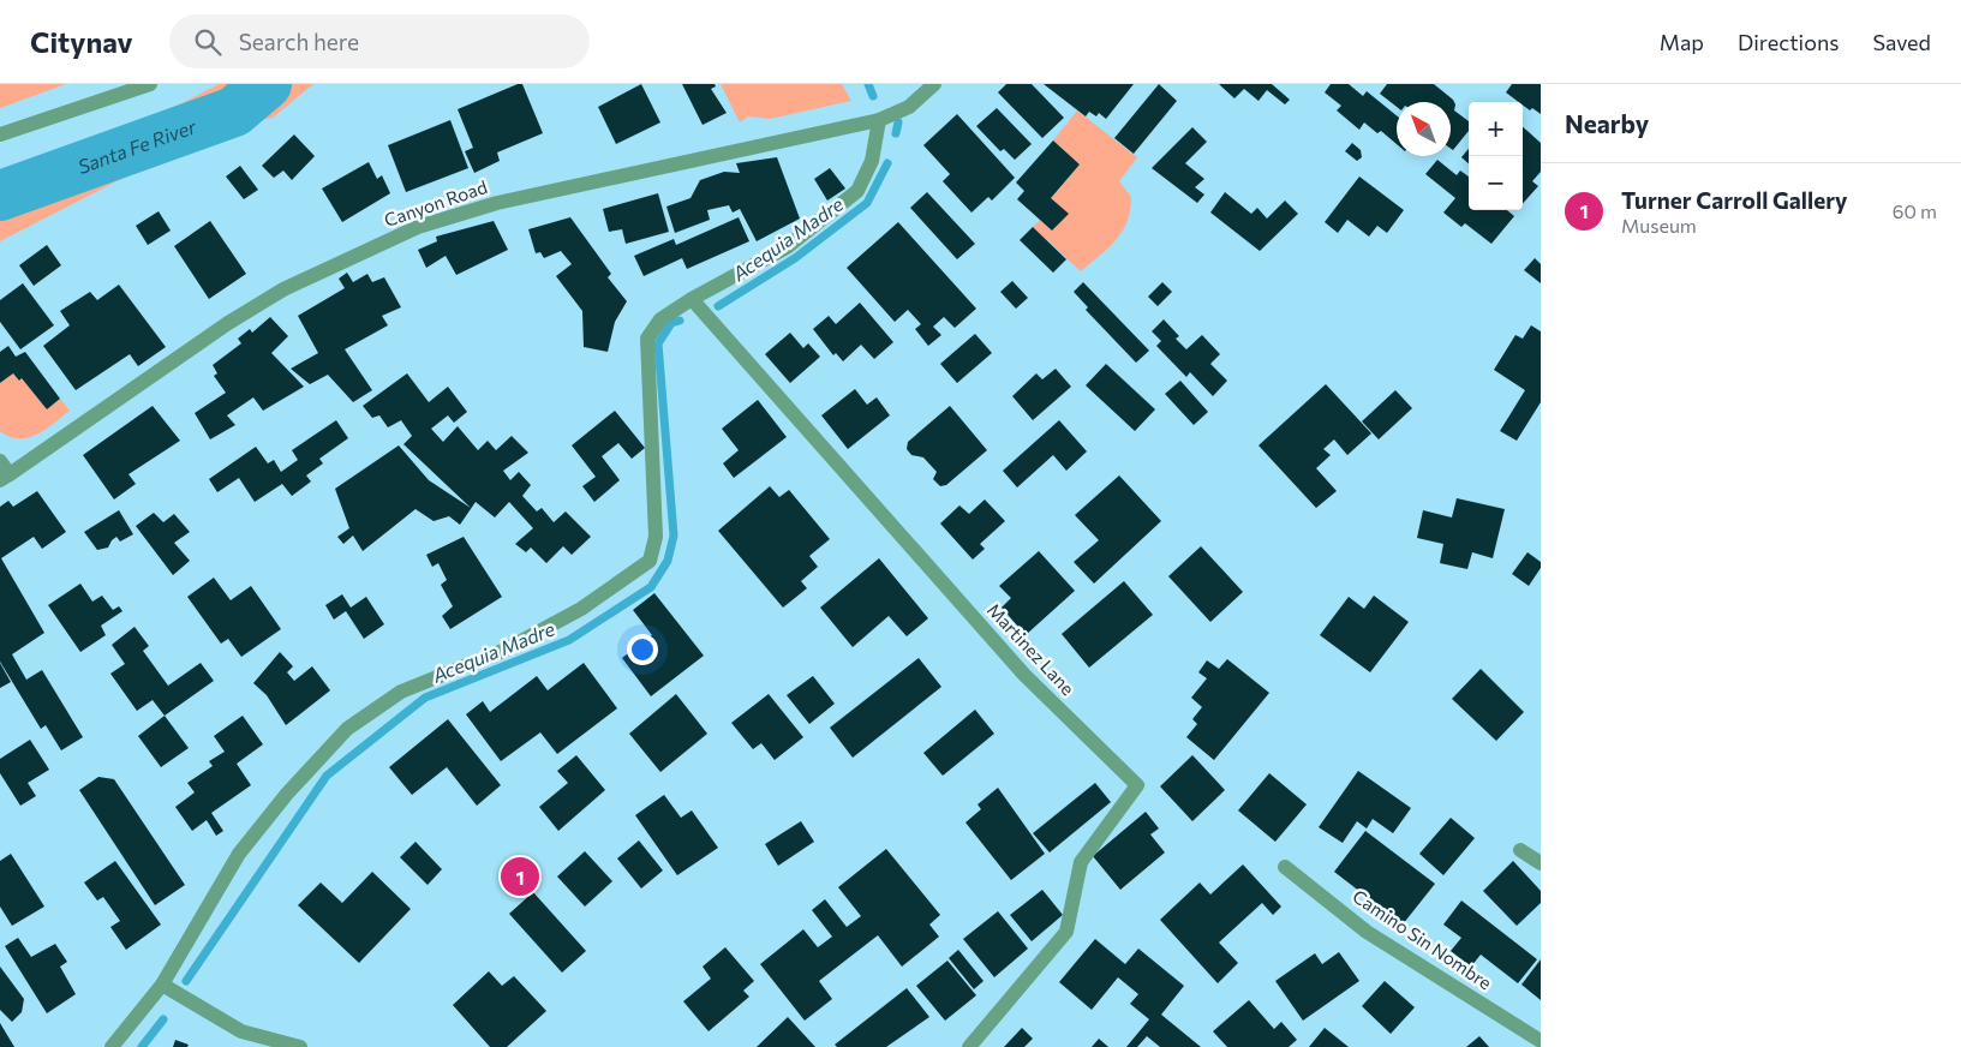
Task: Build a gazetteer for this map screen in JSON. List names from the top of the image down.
{
  "streets": {
    "street": ["Canyon Road", "Martinez Lane", "Camino Sin Nombre"]
  },
  "water": ["Santa Fe River", "Acequia Madre"],
  "north": "top left",
  "page": {
    "header": "Citynav",
    "search": "Search here",
    "nav": ["Map", "Directions", "Saved"],
    "heading": "Nearby",
    "map_buttons": ["+", "−"],
    "list": [
      {
        "mark": "1",
        "name": "Turner Carroll Gallery",
        "note": "Museum",
        "value": "60 m"
      }
    ],
    "pins": "1"
  }
}
